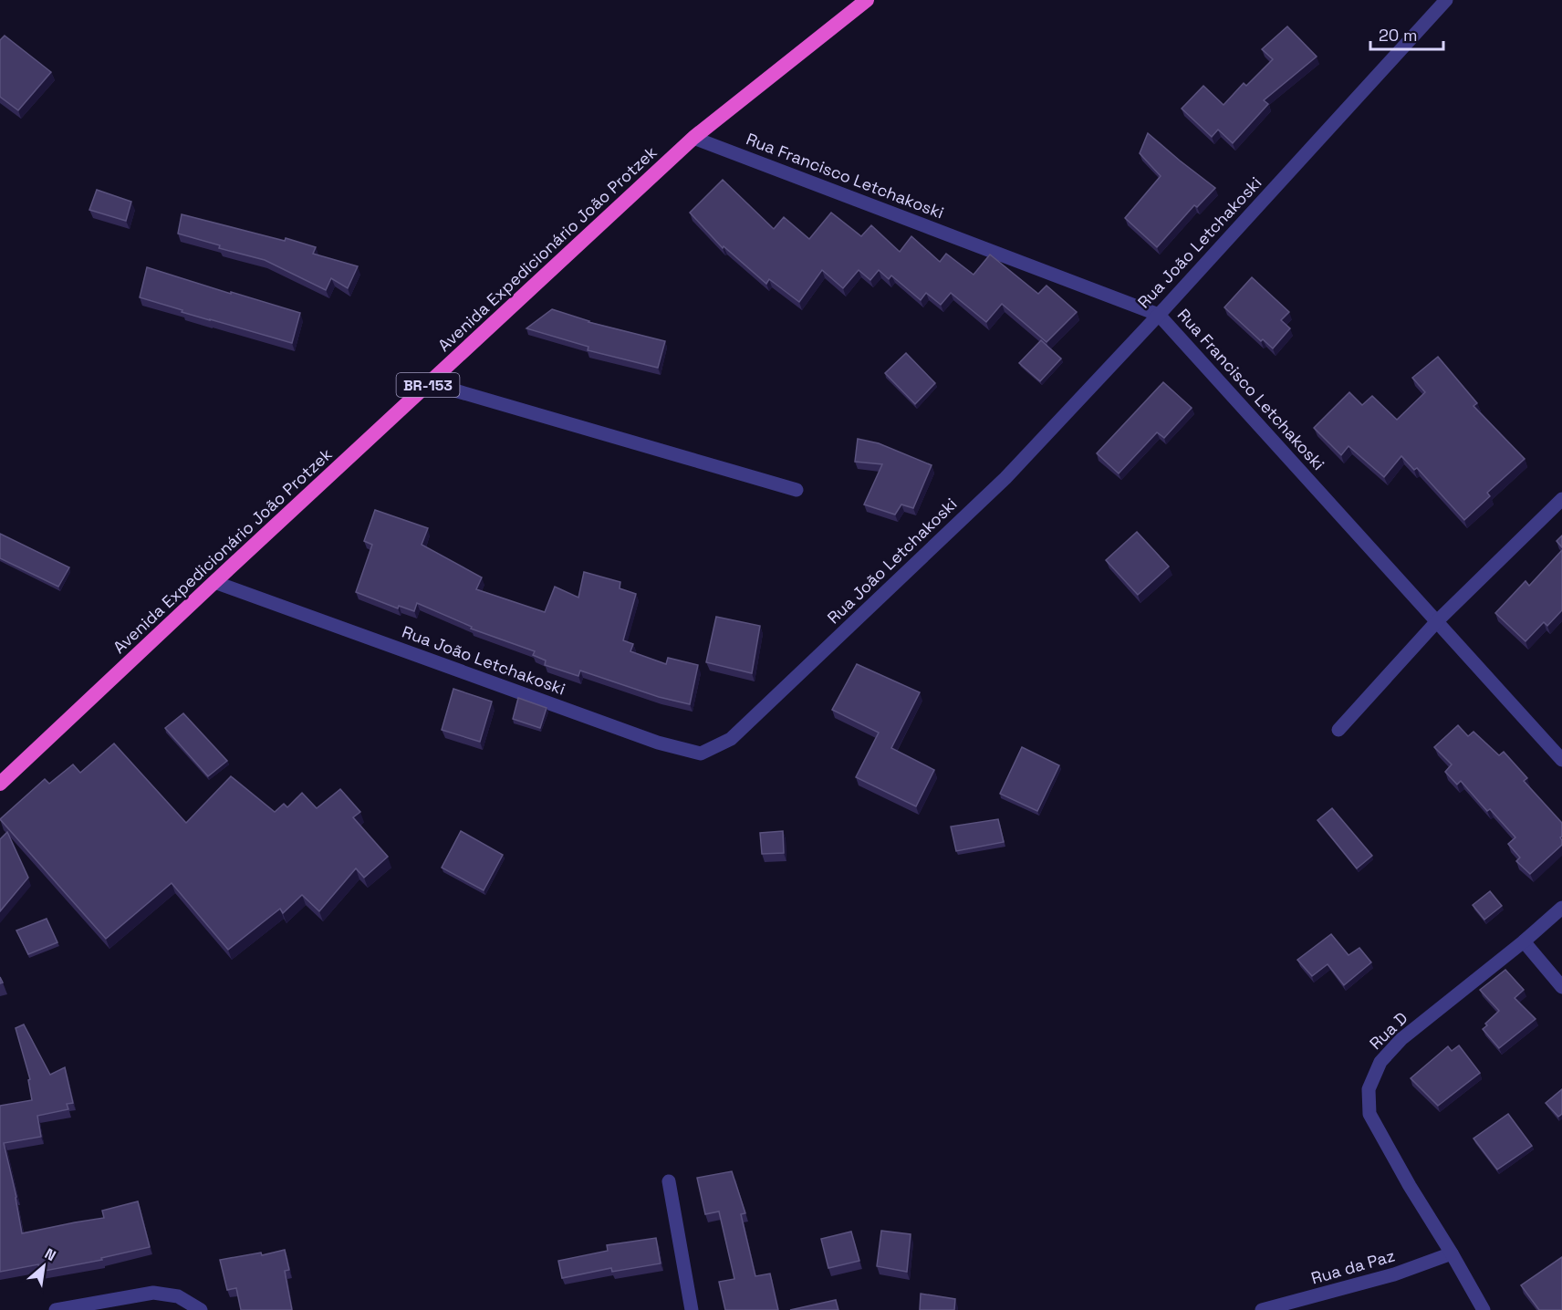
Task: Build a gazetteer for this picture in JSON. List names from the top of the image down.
{
  "streets": {
    "highway": ["Avenida Expedicionário João Protzek", "BR-153"],
    "street": [
      "Rua Francisco Letchakoski",
      "Rua João Letchakoski",
      "Rua D",
      "Rua da Paz"
    ]
  },
  "crossings": [
    ["Rua Francisco Letchakoski", "Rua João Letchakoski"],
    ["Rua Francisco Letchakoski", "Avenida Expedicionário João Protzek"],
    ["Rua João Letchakoski", "Avenida Expedicionário João Protzek"],
    ["Rua D", "Rua da Paz"]
  ],
  "scale_bar": "20 m",
  "north": "top right"
}
